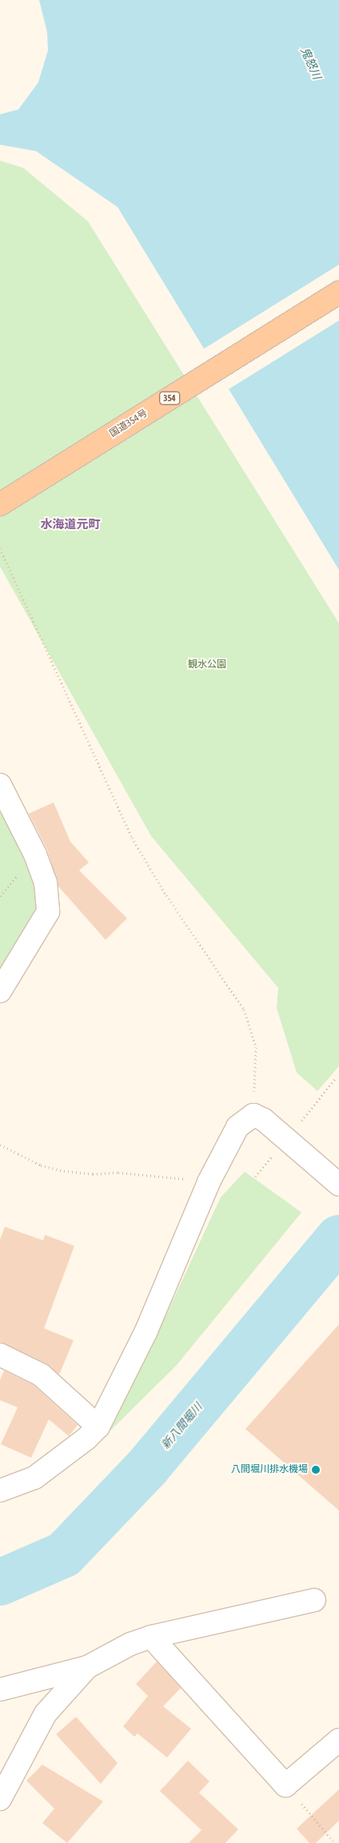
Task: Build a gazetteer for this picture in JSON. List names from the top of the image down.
{
  "streets": {
    "highway": ["354", "国道354号"]
  },
  "districts": ["水海道元町"],
  "water": ["鬼怒川", "新八間堀川"],
  "parks": ["観水公園"],
  "places": ["八間堀川排水機場"]
}
